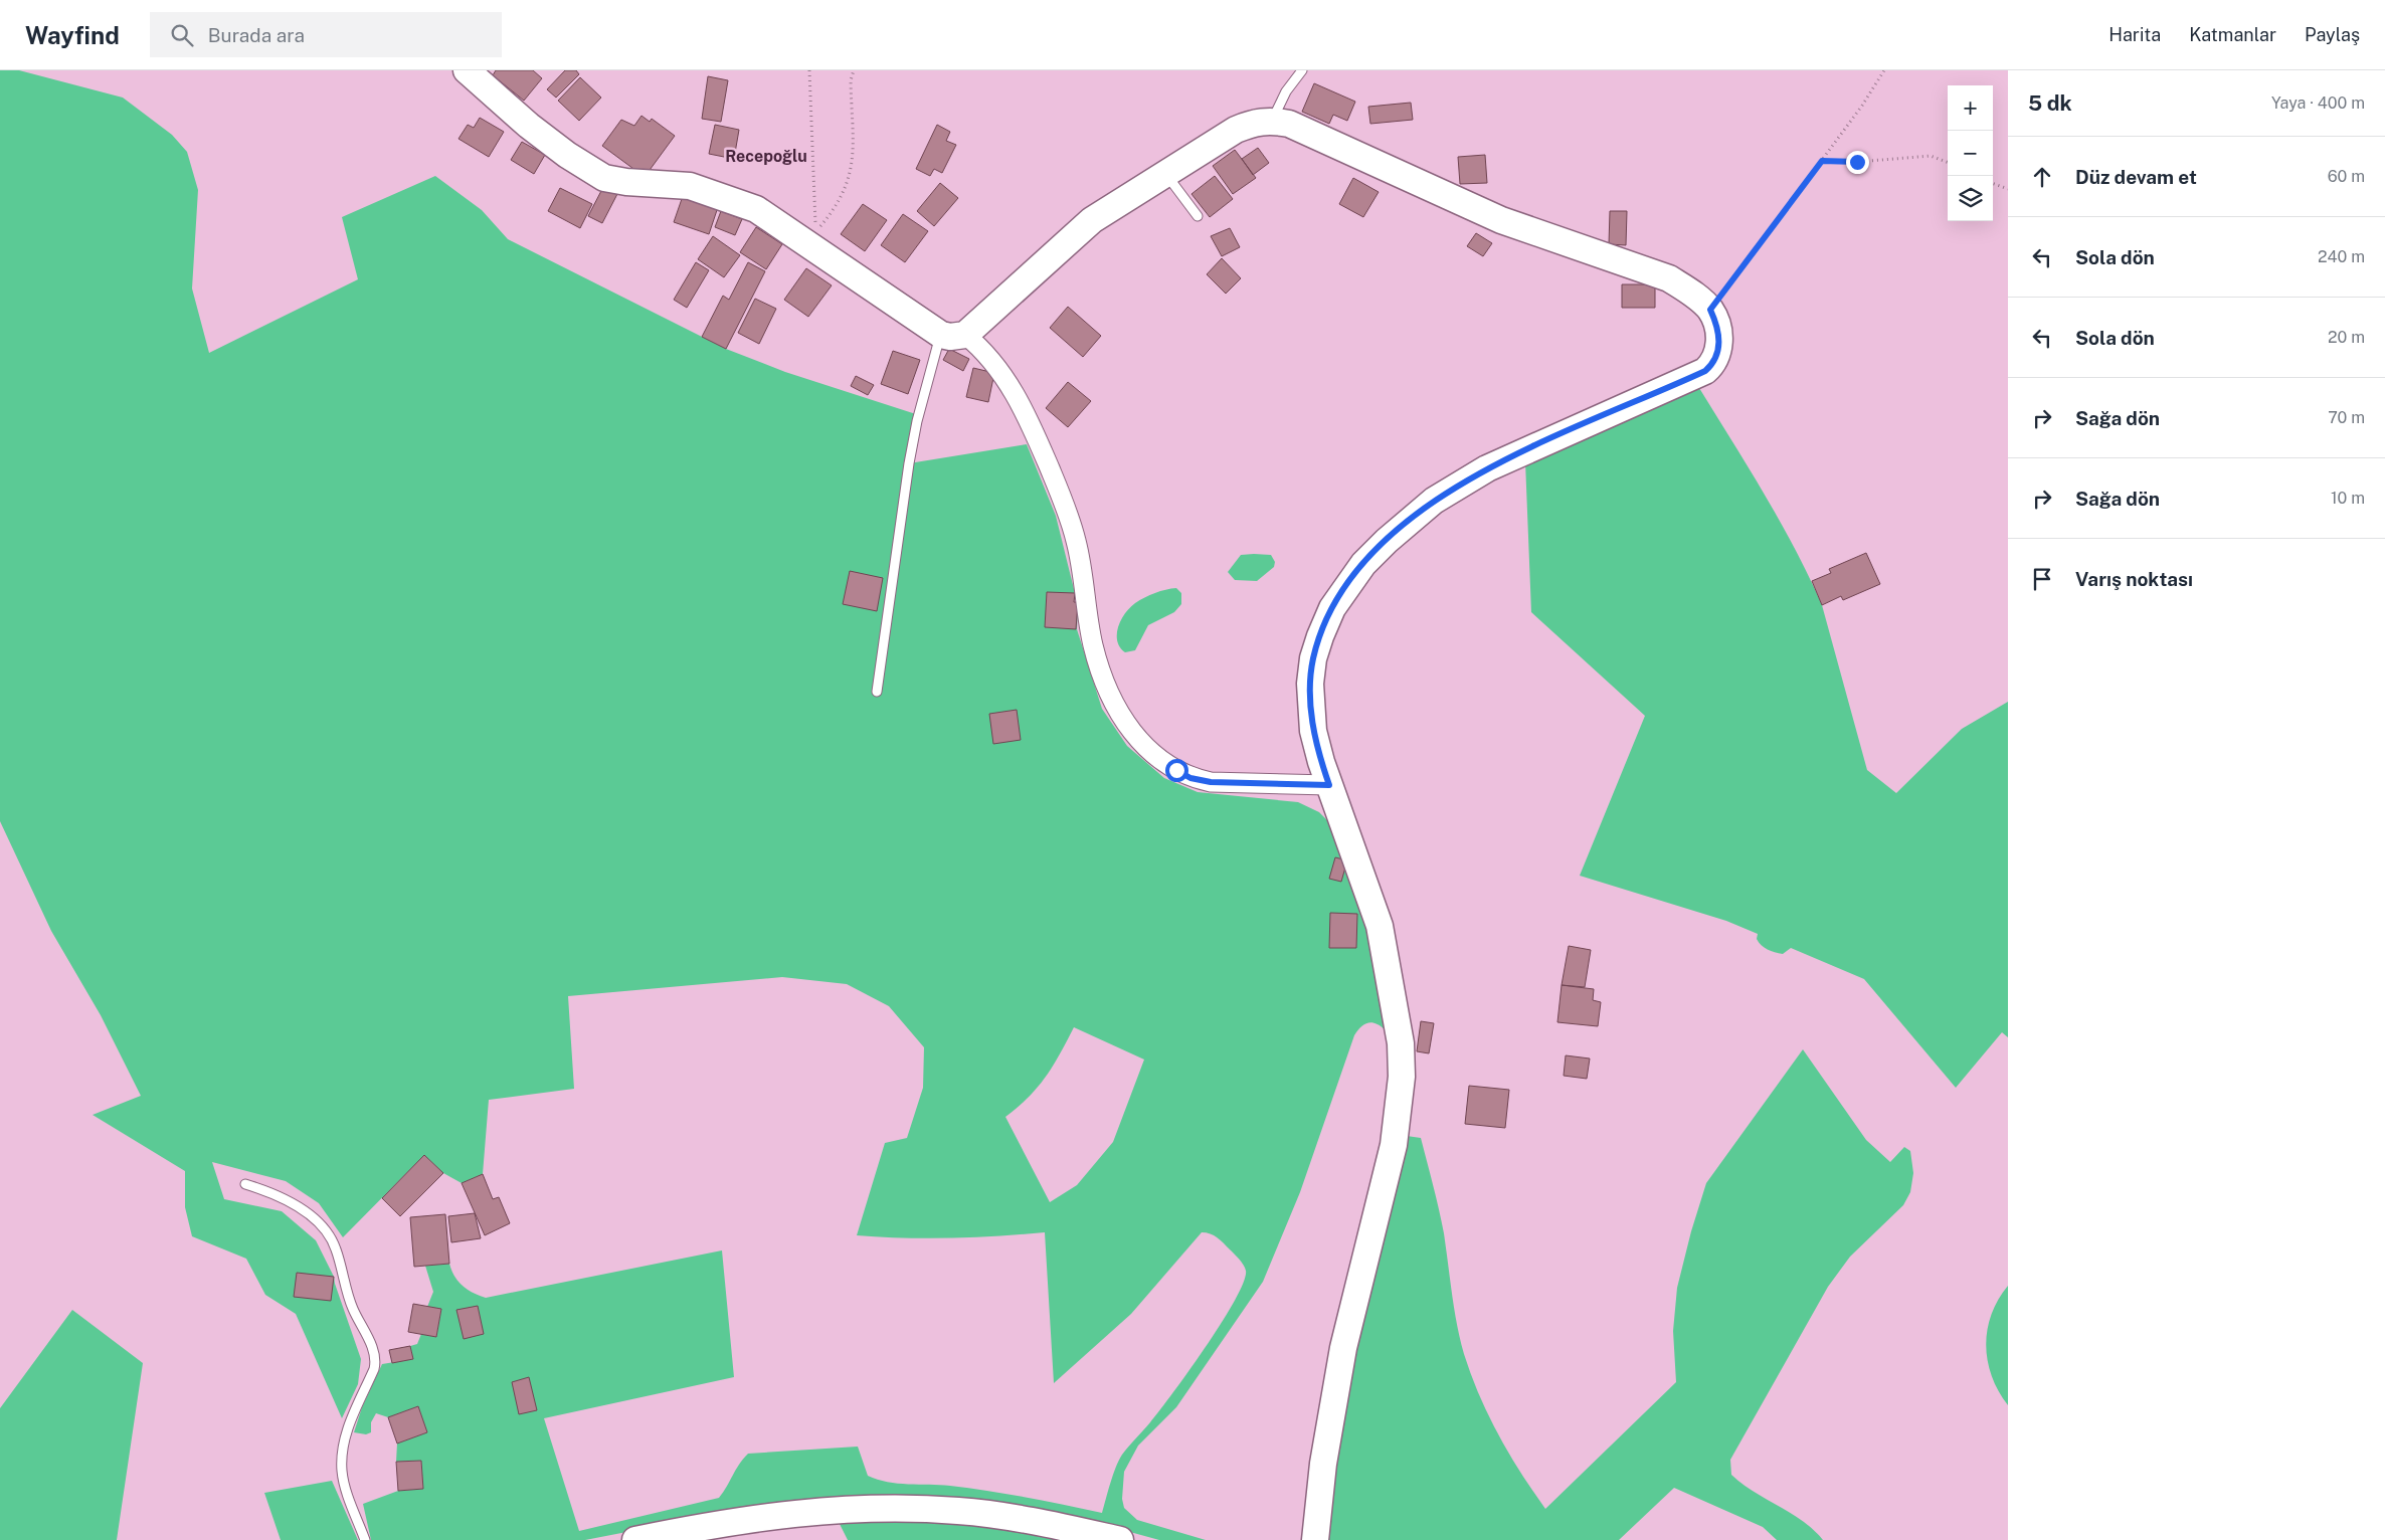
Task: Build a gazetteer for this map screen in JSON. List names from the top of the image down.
{
  "districts": ["Recepoğlu"],
  "page": {
    "header": "Wayfind",
    "search": "Burada ara",
    "nav": ["Harita", "Katmanlar", "Paylaş"],
    "heading": ["5 dk", "Yaya · 400 m"],
    "map_buttons": ["+", "−"],
    "list": [
      ["Düz devam et", "60 m"],
      ["Sola dön", "240 m"],
      ["Sola dön", "20 m"],
      ["Sağa dön", "70 m"],
      ["Sağa dön", "10 m"],
      "Varış noktası"
    ]
  }
}
